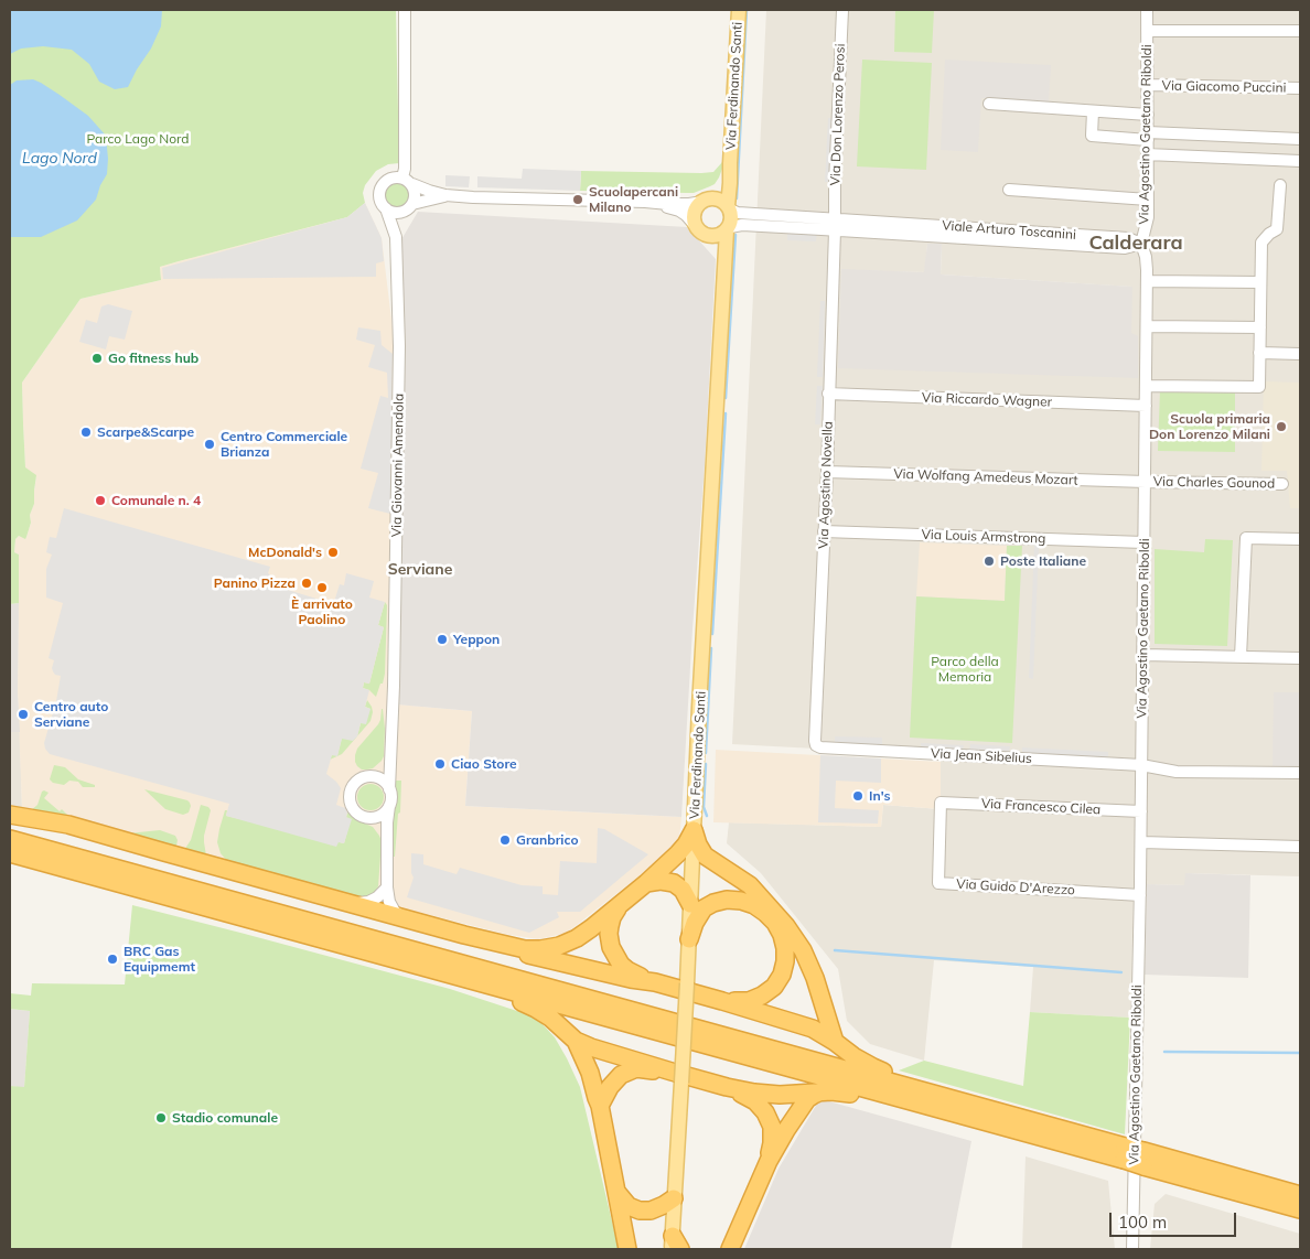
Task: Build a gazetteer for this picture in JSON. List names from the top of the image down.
{
  "streets": {
    "main road": ["Via Ferdinando Santi"],
    "street": [
      "Via Giacomo Puccini",
      "Via Don Lorenzo Perosi",
      "Via Agostino Gaetano Riboldi",
      "Viale Arturo Toscanini",
      "Via Riccardo Wagner",
      "Via Giovanni Amendola",
      "Via Wolfang Amedeus Mozart",
      "Via Charles Gounod",
      "Via Agostino Novella",
      "Via Louis Armstrong",
      "Via Jean Sibelius",
      "Via Francesco Cilea",
      "Via Guido D'Arezzo"
    ]
  },
  "crossings": [
    ["Via Ferdinando Santi", "Viale Arturo Toscanini"],
    ["Via Giacomo Puccini", "Via Agostino Gaetano Riboldi"],
    ["Via Don Lorenzo Perosi", "Viale Arturo Toscanini"],
    ["Via Don Lorenzo Perosi", "Via Agostino Novella"],
    ["Via Agostino Gaetano Riboldi", "Viale Arturo Toscanini"],
    ["Via Agostino Gaetano Riboldi", "Via Riccardo Wagner"],
    ["Via Agostino Gaetano Riboldi", "Via Wolfang Amedeus Mozart"],
    ["Via Agostino Gaetano Riboldi", "Via Charles Gounod"],
    ["Via Agostino Gaetano Riboldi", "Via Louis Armstrong"],
    ["Via Agostino Gaetano Riboldi", "Via Jean Sibelius"],
    ["Via Agostino Gaetano Riboldi", "Via Francesco Cilea"],
    ["Via Agostino Gaetano Riboldi", "Via Guido D'Arezzo"],
    ["Viale Arturo Toscanini", "Via Agostino Novella"],
    ["Via Riccardo Wagner", "Via Agostino Novella"],
    ["Via Wolfang Amedeus Mozart", "Via Charles Gounod"],
    ["Via Wolfang Amedeus Mozart", "Via Agostino Novella"],
    ["Via Agostino Novella", "Via Louis Armstrong"],
    ["Via Agostino Novella", "Via Jean Sibelius"],
    ["Via Francesco Cilea", "Via Guido D'Arezzo"]
  ],
  "districts": ["Calderara", "Serviane"],
  "water": ["Lago Nord"],
  "parks": ["Parco Lago Nord", "Parco della Memoria"],
  "places": [
    "Scuolapercani Milano",
    "Go fitness hub",
    "Scuola primaria Don Lorenzo Milani",
    "Scarpe&Scarpe",
    "Centro Commerciale Brianza",
    "Comunale n. 4",
    "McDonald's",
    "Poste Italiane",
    "Panino Pizza",
    "È arrivato Paolino",
    "Yeppon",
    "Centro auto Serviane",
    "Ciao Store",
    "In's",
    "Granbrico",
    "BRC Gas Equipmemt",
    "Stadio comunale"
  ],
  "scale_bar": "100 m"
}
